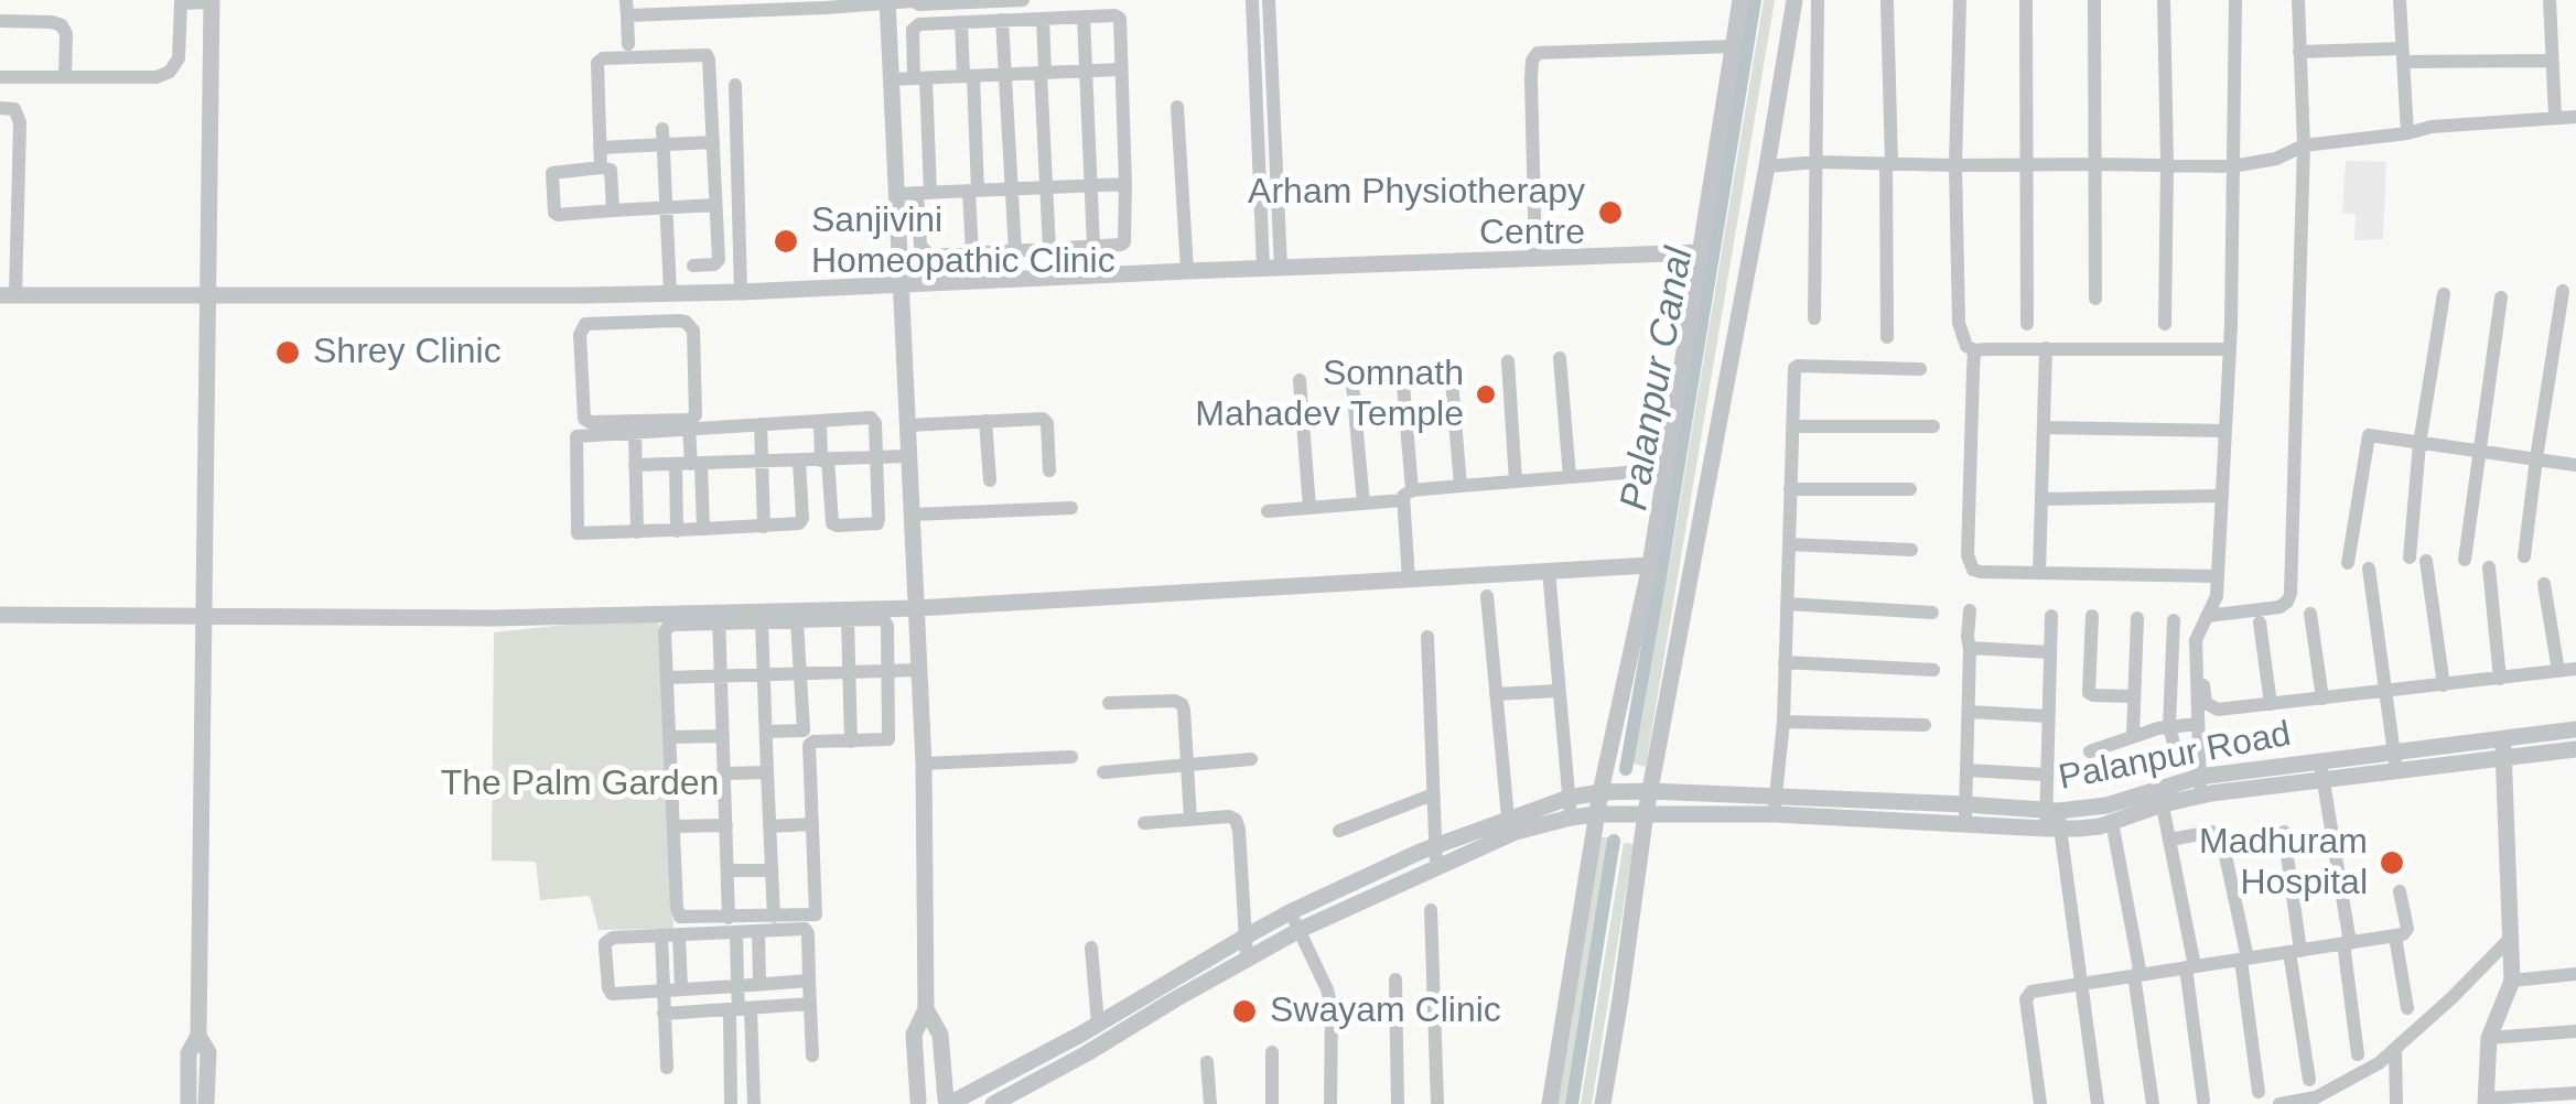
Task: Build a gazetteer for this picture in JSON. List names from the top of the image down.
{
  "streets": {
    "street": ["Palanpur Road"]
  },
  "water": ["Palanpur Canal"],
  "parks": ["The Palm Garden"],
  "places": [
    "Arham Physiotherapy Centre",
    "Sanjivini Homeopathic Clinic",
    "Shrey Clinic",
    "Somnath Mahadev Temple",
    "Madhuram Hospital",
    "Swayam Clinic"
  ]
}
